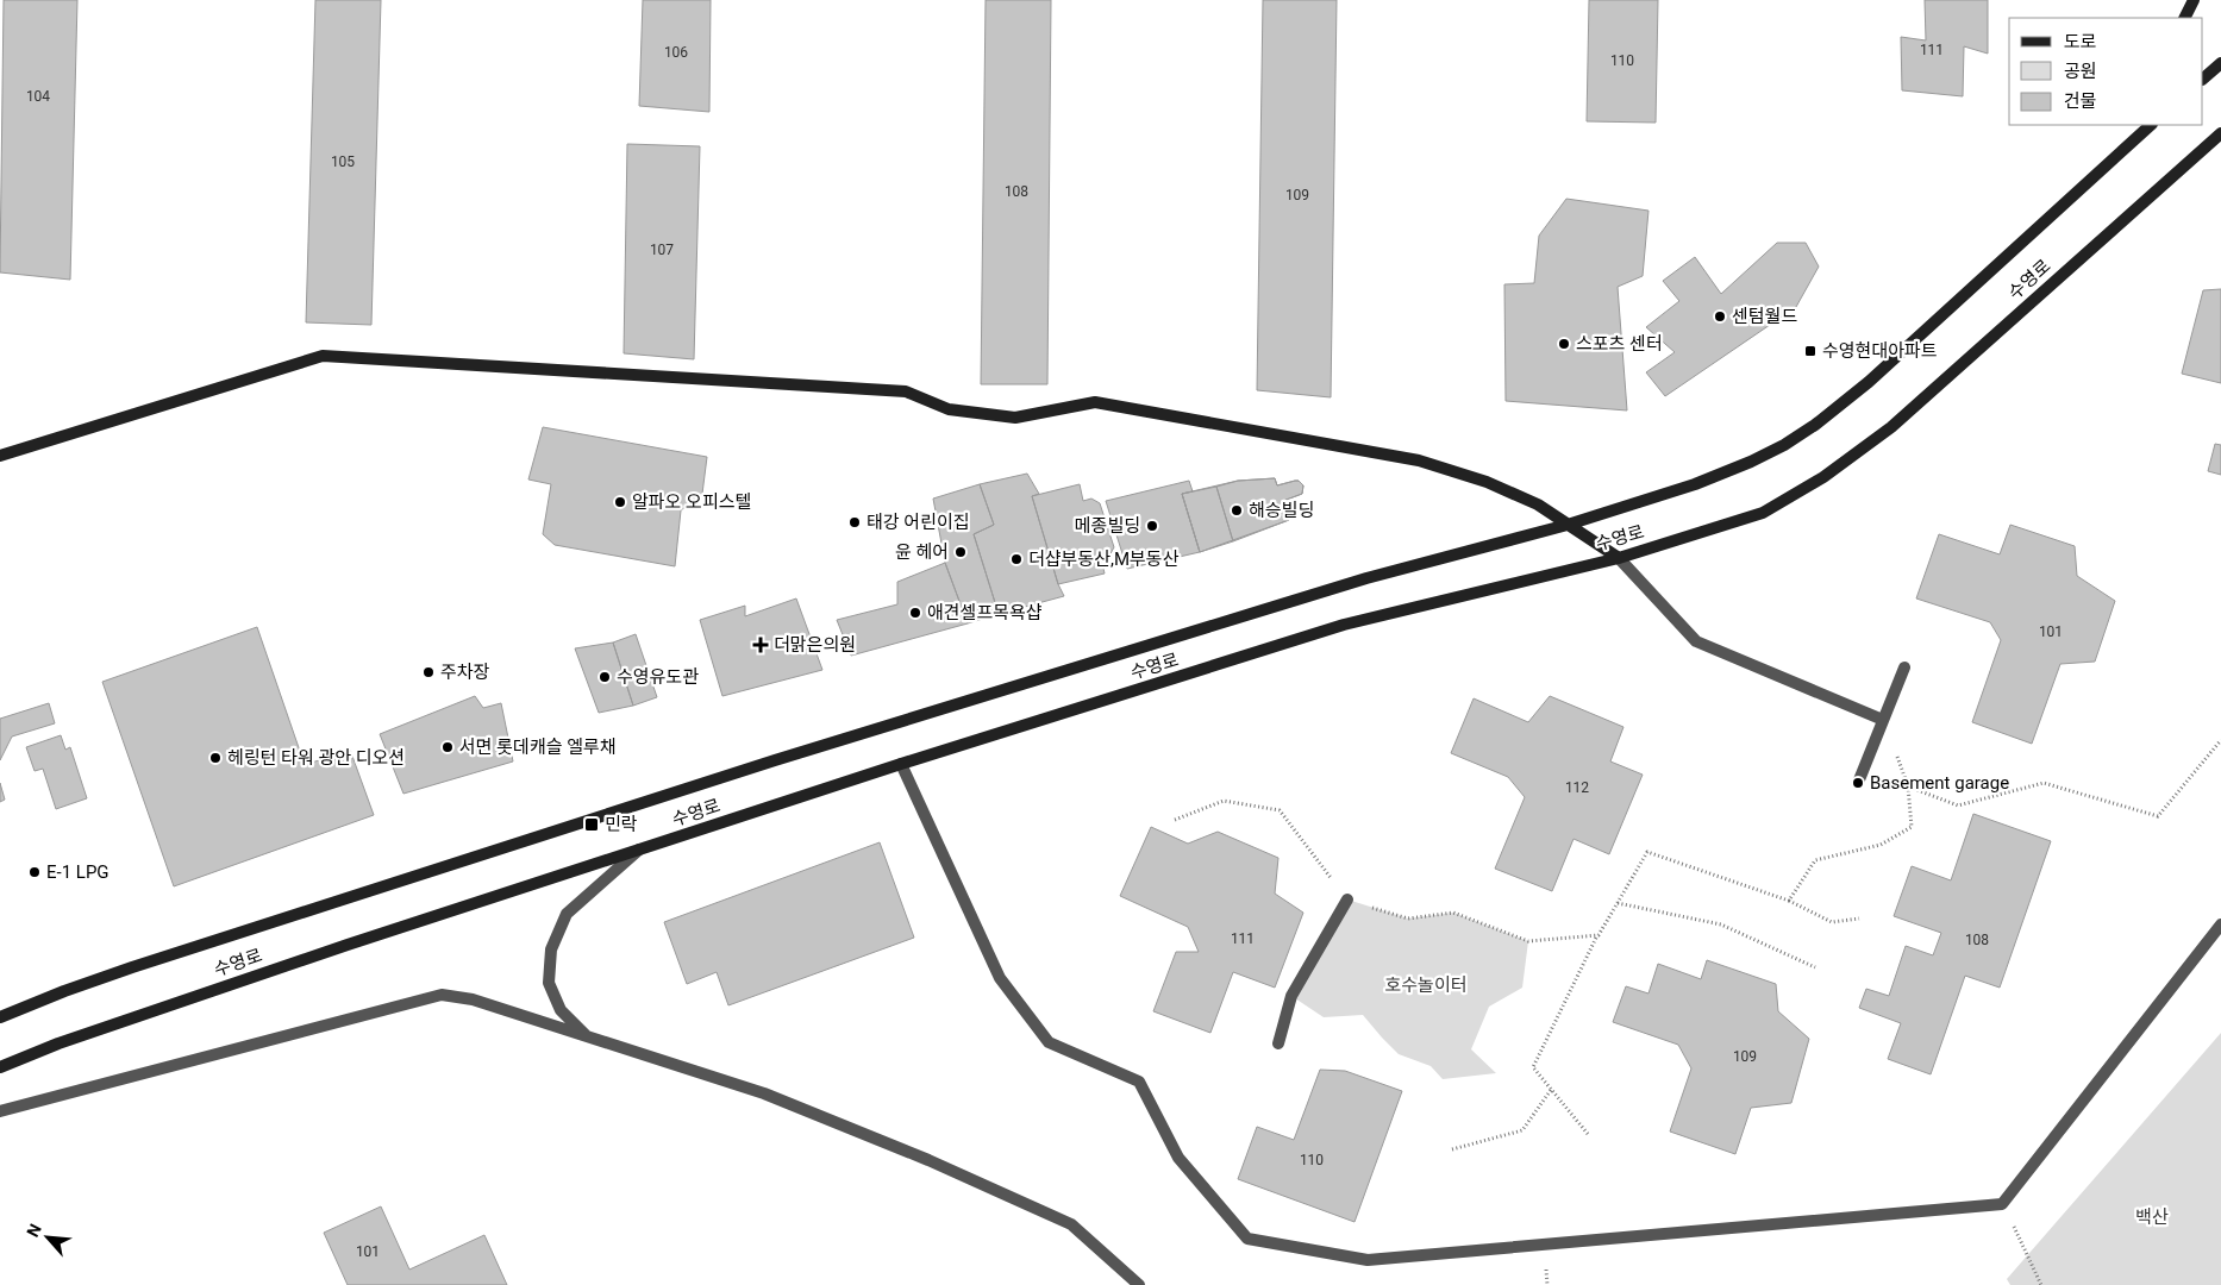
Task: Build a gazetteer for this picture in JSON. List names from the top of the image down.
{
  "streets": {
    "main road": ["수영로"]
  },
  "parks": ["호수놀이터", "백산"],
  "places": {
    "other": [
      "센텀월드",
      "스포츠 센터",
      "알파오 오피스텔",
      "해승빌딩",
      "태강 어린이집",
      "메종빌딩",
      "윤 헤어",
      "더샵부동산,M부동산",
      "애견셀프목욕샵",
      "주차장",
      "수영유도관",
      "서면 롯데캐슬 엘루채",
      "헤링턴 타워 광안 디오션",
      "Basement garage",
      "E-1 LPG"
    ],
    "transit": ["수영현대아파트", "민락"],
    "health": ["더맑은의원"]
  },
  "house_numbers": [
    "111",
    "106",
    "110",
    "104",
    "105",
    "108",
    "109",
    "107",
    "101",
    "112",
    "111",
    "108",
    "109",
    "110",
    "101"
  ],
  "legend": ["도로", "공원", "건물"],
  "north": "top left"
}
